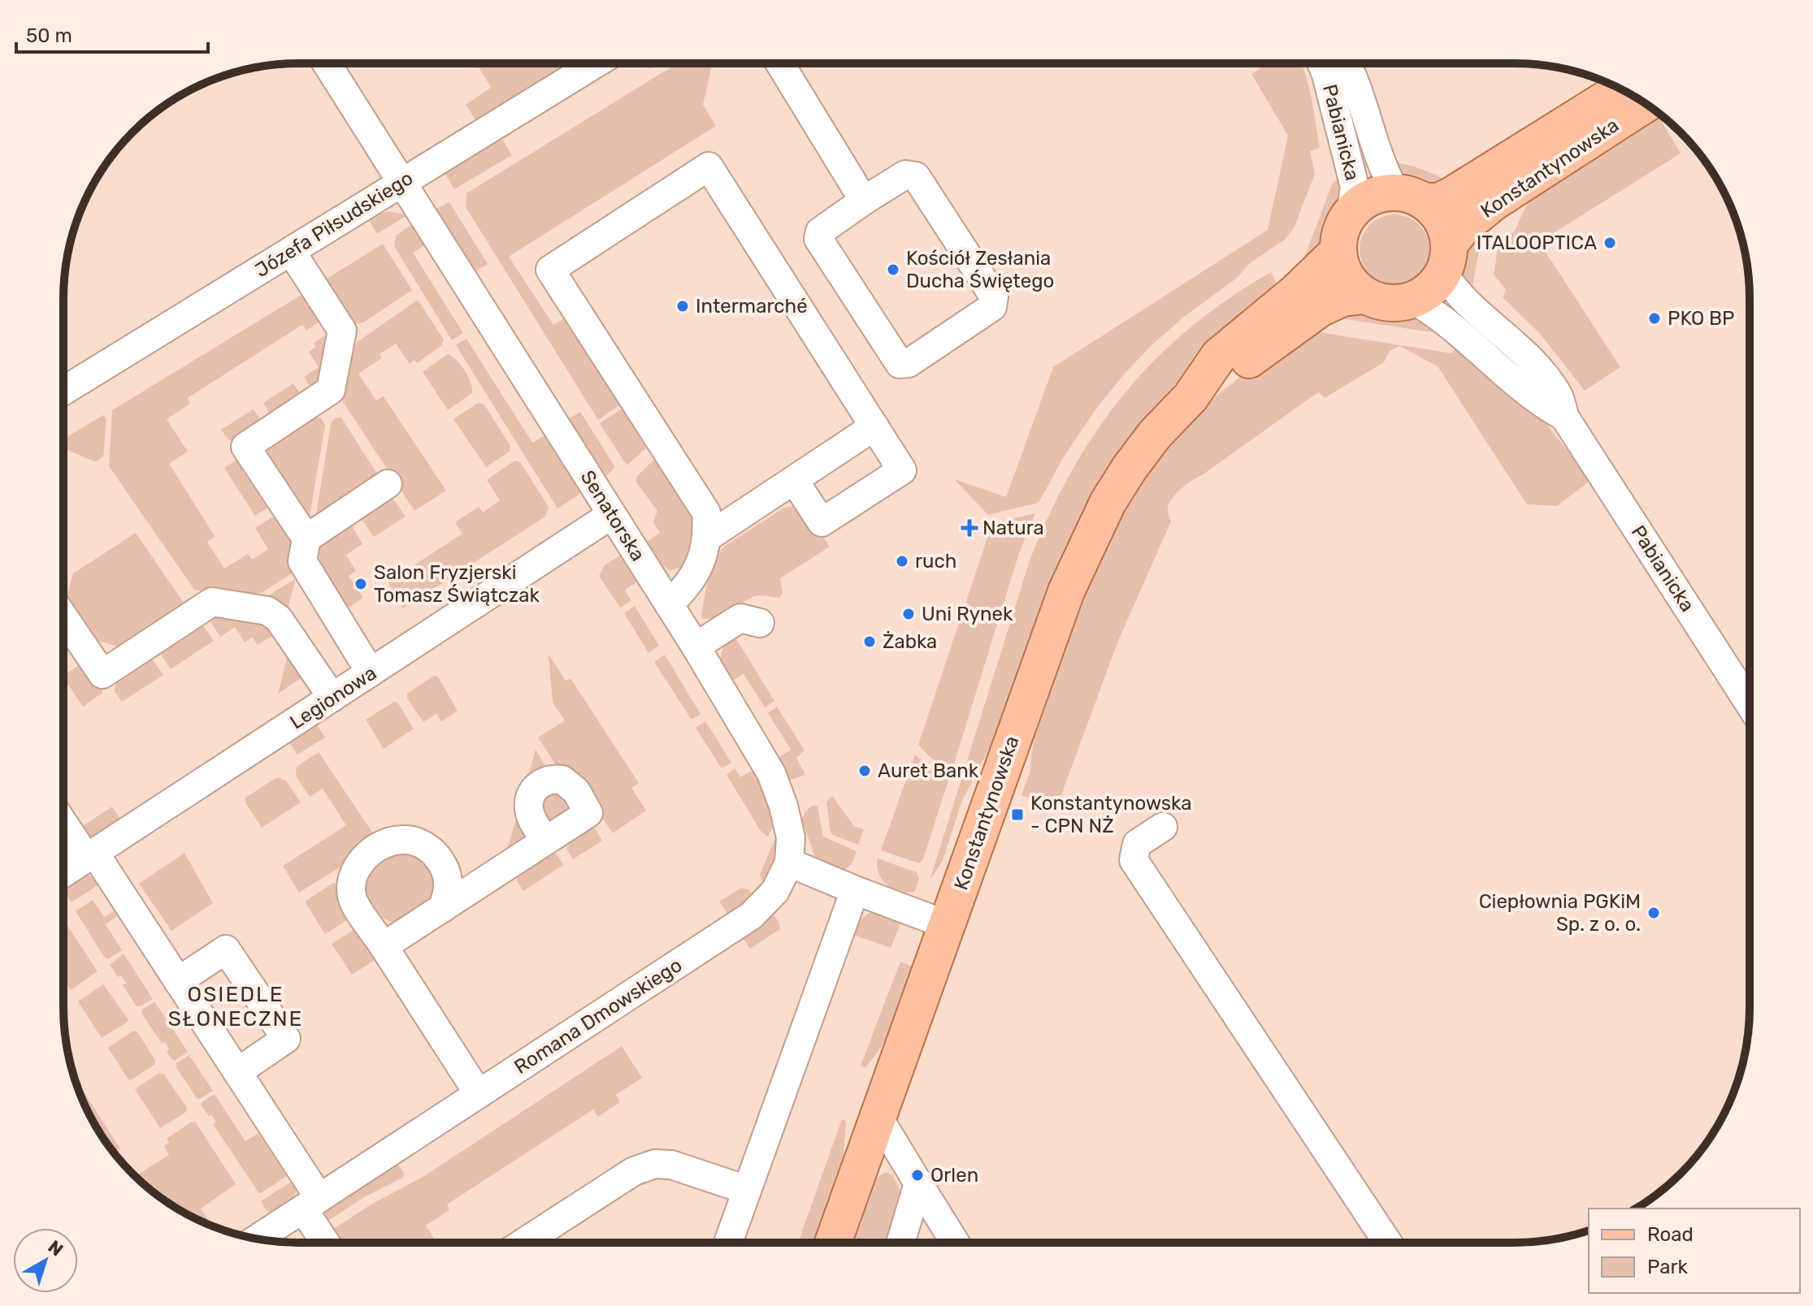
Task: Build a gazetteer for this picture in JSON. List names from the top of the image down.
{
  "streets": {
    "main road": ["Konstantynowska"],
    "street": [
      "Pabianicka",
      "Józefa Piłsudskiego",
      "Senatorska",
      "Legionowa",
      "Romana Dmowskiego"
    ]
  },
  "crossings": [
    ["Pabianicka", "Konstantynowska"],
    ["Józefa Piłsudskiego", "Senatorska"],
    ["Senatorska", "Legionowa"],
    ["Senatorska", "Romana Dmowskiego"]
  ],
  "districts": ["OSIEDLE SŁONECZNE"],
  "places": {
    "other": [
      "ITALOOPTICA",
      "Kościół Zesłania Ducha Świętego",
      "Intermarché",
      "PKO BP",
      "ruch",
      "Salon Fryzjerski Tomasz Świątczak",
      "Uni Rynek",
      "Żabka",
      "Auret Bank",
      "Ciepłownia PGKiM Sp. z o. o.",
      "Orlen"
    ],
    "health": ["Natura"],
    "transit": ["Konstantynowska - CPN NŻ"]
  },
  "legend": ["Road", "Park"],
  "scale_bar": "50 m",
  "north": "top right"
}
